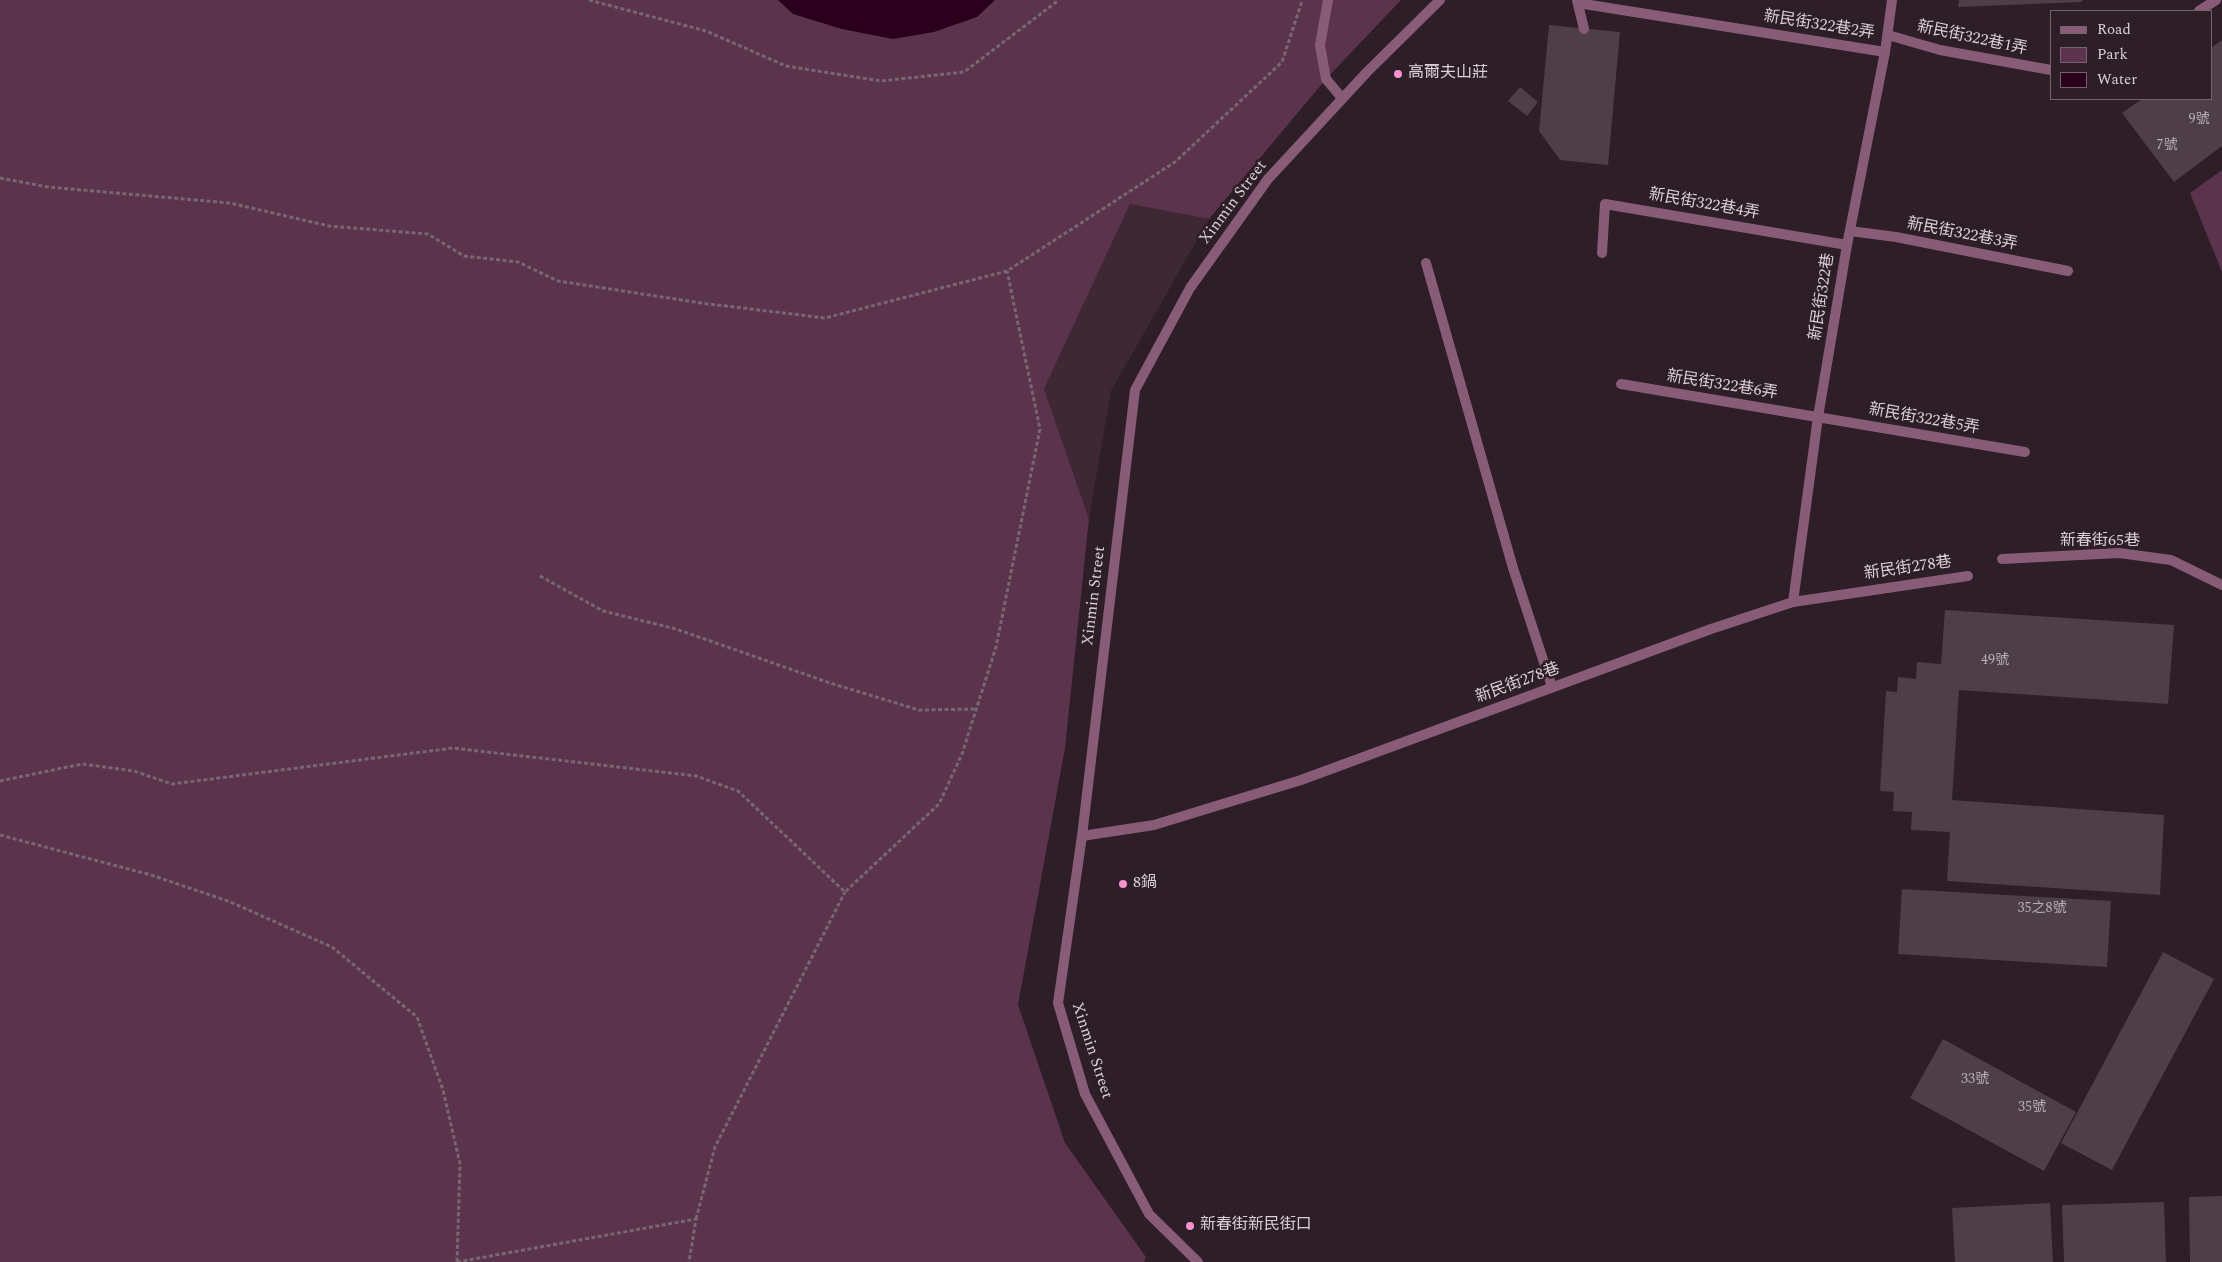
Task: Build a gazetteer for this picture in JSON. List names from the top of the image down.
{
  "streets": {
    "street": [
      "新民街322巷2弄",
      "新民街322巷1弄",
      "Xinmin Street",
      "新民街322巷4弄",
      "新民街322巷3弄",
      "新民街322巷",
      "新民街322巷6弄",
      "新民街322巷5弄",
      "新春街65巷",
      "新民街278巷"
    ]
  },
  "crossings": [
    ["新民街322巷2弄", "新民街322巷"],
    ["新民街322巷1弄", "新民街322巷"],
    ["Xinmin Street", "新民街278巷"],
    ["新民街322巷4弄", "新民街322巷"],
    ["新民街322巷3弄", "新民街322巷"],
    ["新民街322巷", "新民街322巷6弄"],
    ["新民街322巷", "新民街322巷5弄"],
    ["新民街322巷", "新民街278巷"],
    ["新民街322巷6弄", "新民街322巷5弄"]
  ],
  "places": ["高爾夫山莊", "8鍋", "新春街新民街口"],
  "house_numbers": [
    "9號",
    "7號",
    "49號",
    "35之8號",
    "33號",
    "35號"
  ],
  "legend": ["Road", "Park", "Water"]
}
